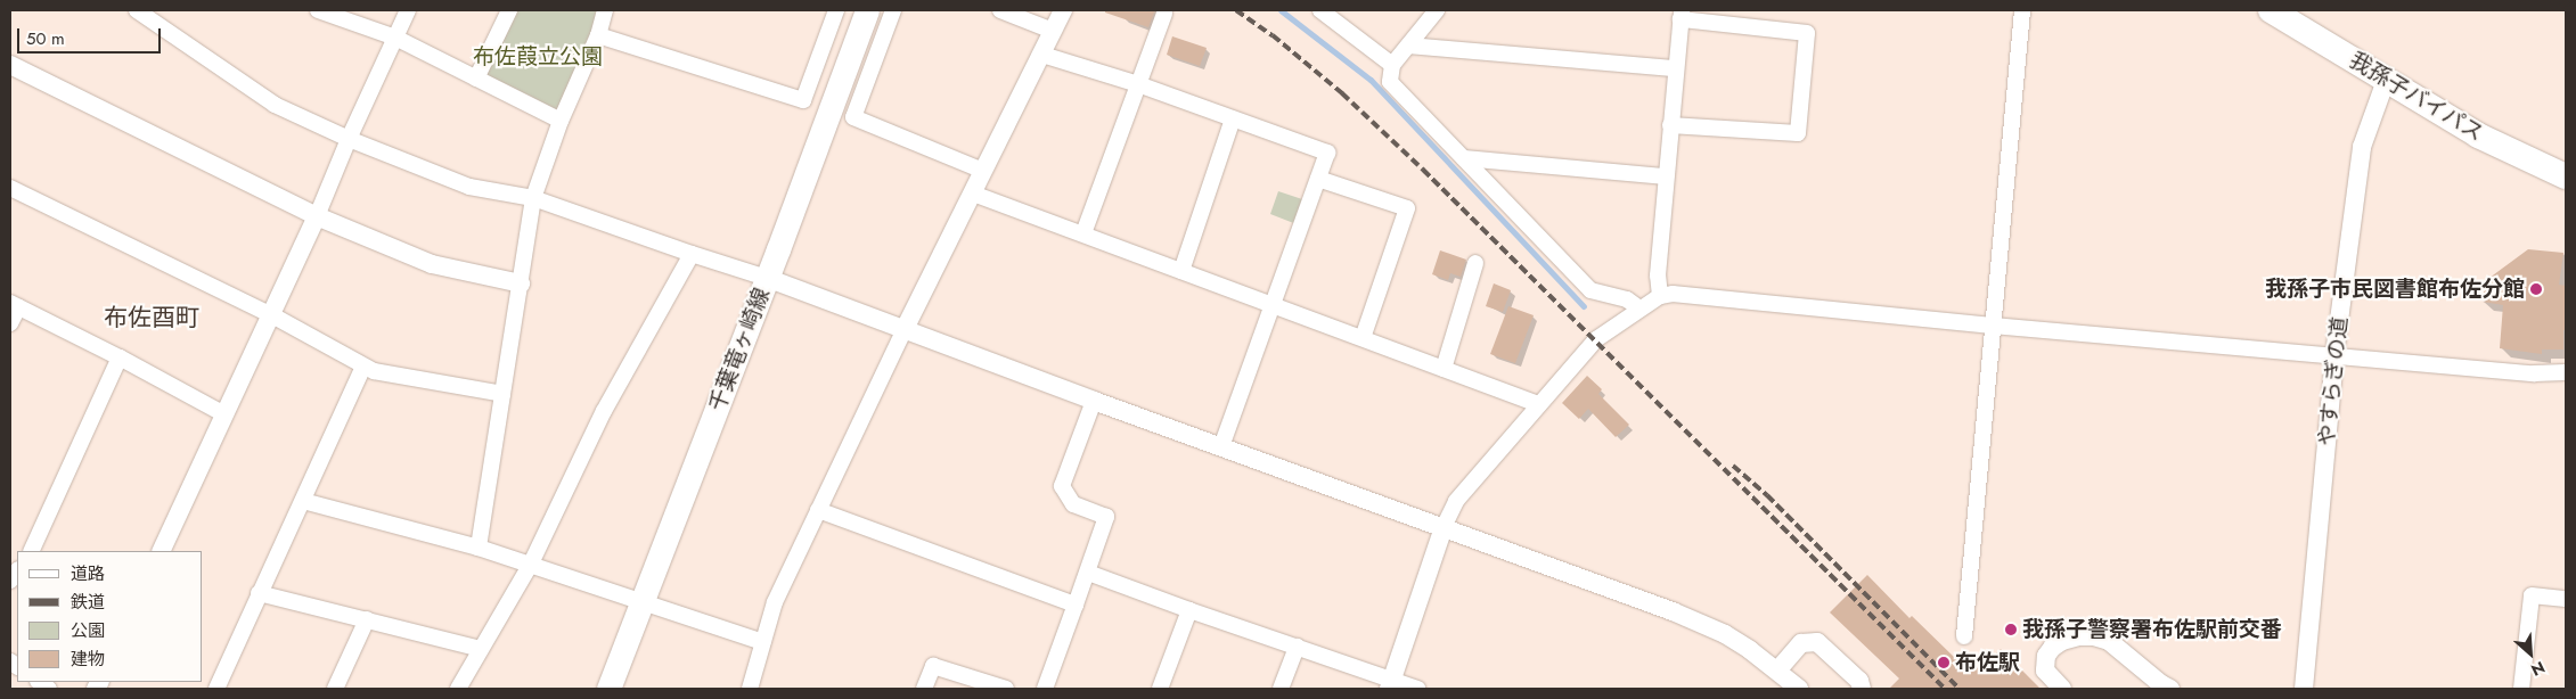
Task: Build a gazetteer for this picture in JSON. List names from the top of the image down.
{
  "streets": {
    "highway": ["我孫子バイパス"],
    "main road": ["千葉竜ヶ崎線"],
    "street": ["やすらぎの道"]
  },
  "crossings": [
    ["我孫子バイパス", "やすらぎの道"]
  ],
  "districts": ["布佐酉町"],
  "parks": ["布佐葭立公園"],
  "places": ["我孫子市民図書館布佐分館", "我孫子警察署布佐駅前交番", "布佐駅"],
  "legend": [
    "道路",
    "鉄道",
    "公園",
    "建物"
  ],
  "scale_bar": "50 m",
  "north": "bottom right"
}
